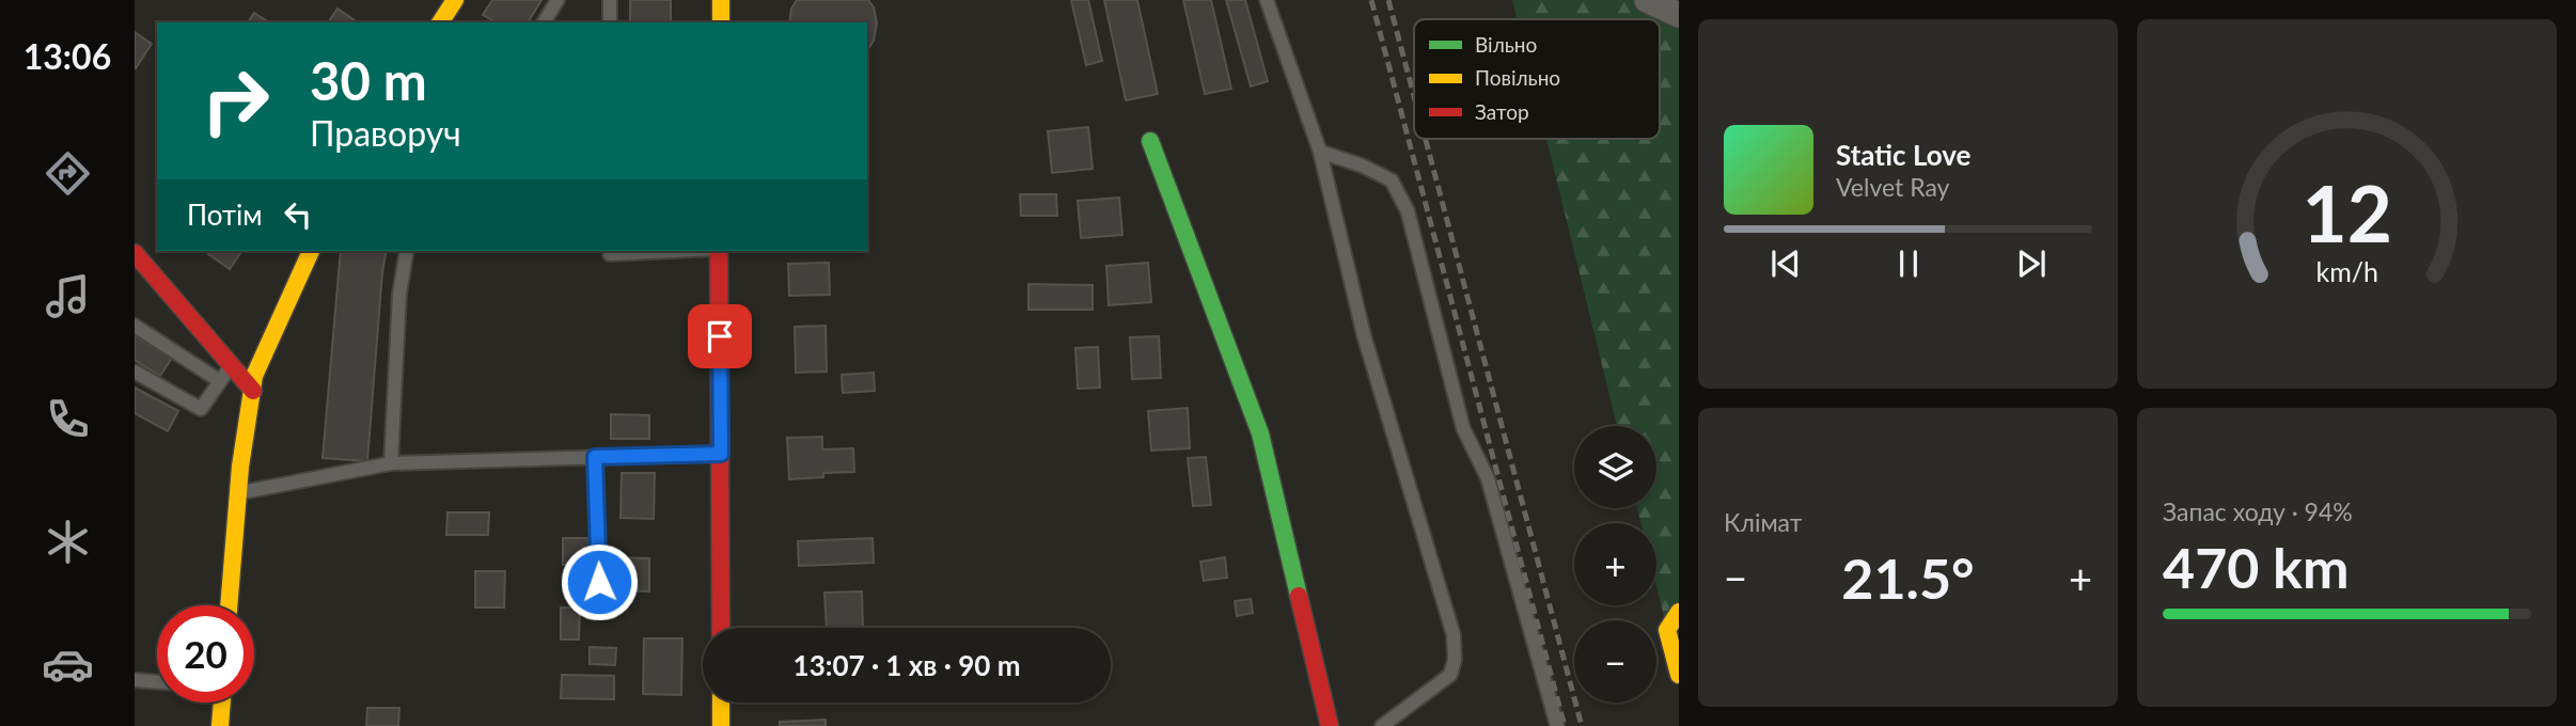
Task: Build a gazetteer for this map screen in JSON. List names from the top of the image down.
{
  "legend": ["Вільно", "Повільно", "Затор"],
  "page": {
    "tabs": "13:06",
    "turn": ["30 m", "Праворуч"],
    "song": ["Static Love", "Velvet Ray"],
    "then": "Потім",
    "tile": [
      "Клімат",
      ["Запас ходу · 94%", "470 km"]
    ],
    "map_buttons": ["+", "−"],
    "heat": ["−", "21.5°", "+"],
    "limit": "20",
    "trip": "13:07 · 1 хв · 90 m",
    "gauge": ["12", "km/h"]
  }
}
